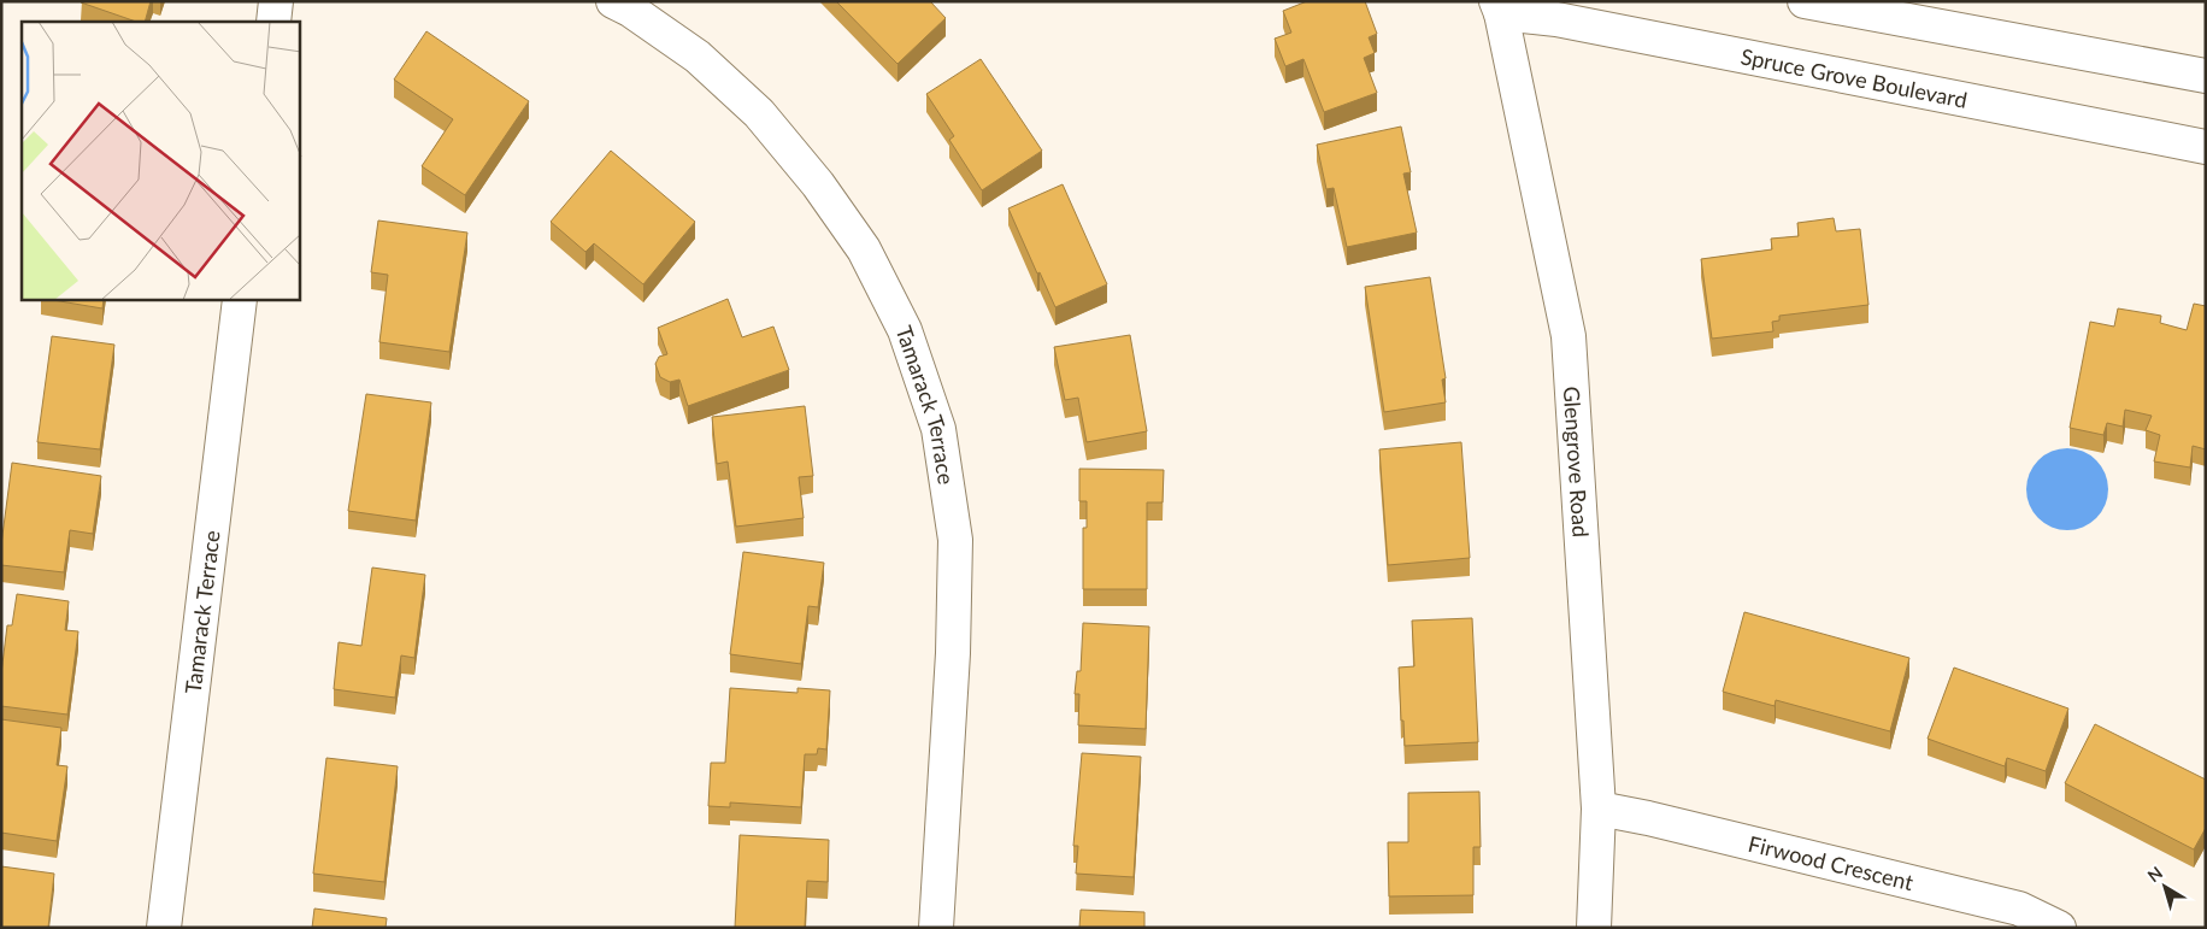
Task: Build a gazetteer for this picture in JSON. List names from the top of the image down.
{
  "streets": {
    "street": [
      "Spruce Grove Boulevard",
      "Tamarack Terrace",
      "Glengrove Road",
      "Firwood Crescent"
    ]
  },
  "crossings": [
    ["Spruce Grove Boulevard", "Glengrove Road"],
    ["Glengrove Road", "Firwood Crescent"]
  ],
  "north": "top left"
}
